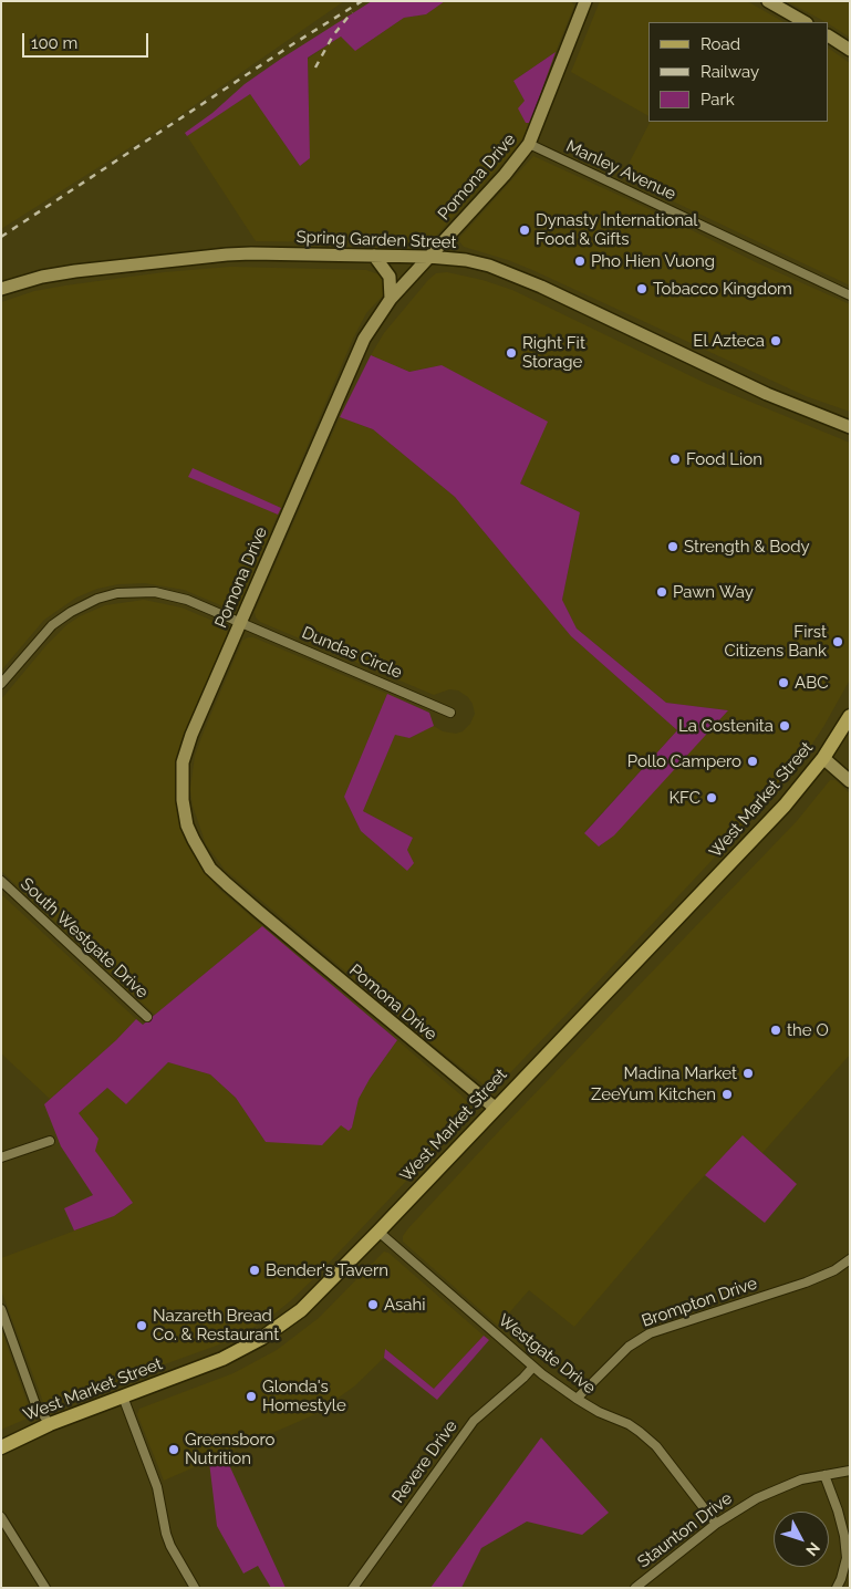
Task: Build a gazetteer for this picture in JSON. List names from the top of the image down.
{
  "streets": {
    "main road": ["West Market Street"],
    "street": [
      "Manley Avenue",
      "Pomona Drive",
      "Spring Garden Street",
      "Dundas Circle",
      "South Westgate Drive",
      "Brompton Drive",
      "Westgate Drive",
      "Revere Drive",
      "Staunton Drive"
    ]
  },
  "crossings": [
    ["Manley Avenue", "Pomona Drive"],
    ["Pomona Drive", "Spring Garden Street"],
    ["Pomona Drive", "Dundas Circle"],
    ["Pomona Drive", "West Market Street"],
    ["West Market Street", "Westgate Drive"],
    ["Brompton Drive", "Westgate Drive"],
    ["Westgate Drive", "Revere Drive"],
    ["Westgate Drive", "Staunton Drive"]
  ],
  "places": [
    "Dynasty International Food & Gifts",
    "Pho Hien Vuong",
    "Tobacco Kingdom",
    "El Azteca",
    "Right Fit Storage",
    "Food Lion",
    "Strength & Body",
    "Pawn Way",
    "First Citizens Bank",
    "ABC",
    "La Costenita",
    "Pollo Campero",
    "KFC",
    "the O",
    "Madina Market",
    "ZeeYum Kitchen",
    "Bender's Tavern",
    "Asahi",
    "Nazareth Bread Co. & Restaurant",
    "Glonda's Homestyle",
    "Greensboro Nutrition"
  ],
  "legend": ["Road", "Railway", "Park"],
  "scale_bar": "100 m",
  "north": "bottom right"
}
